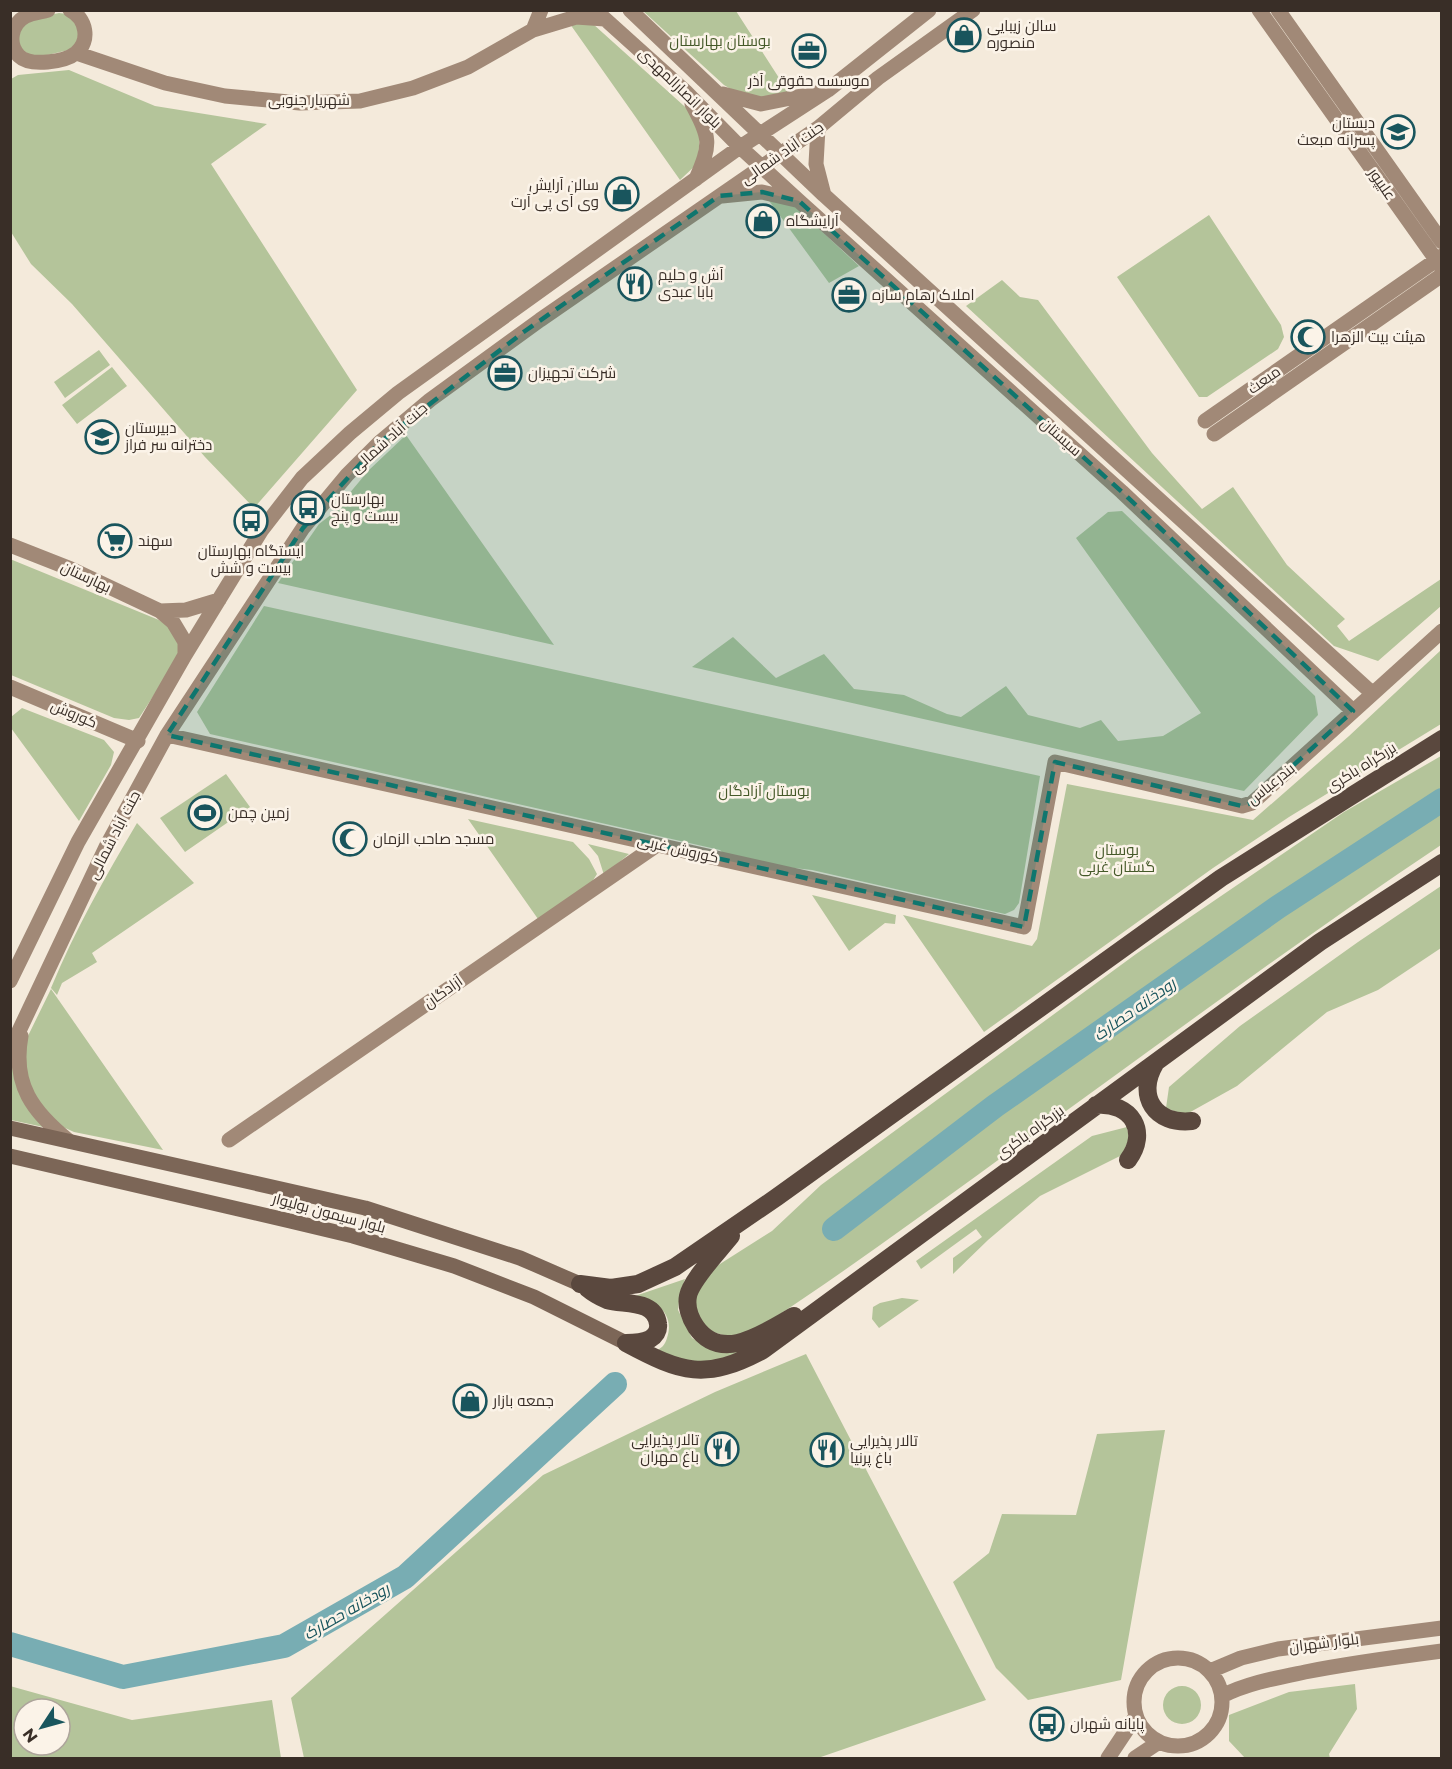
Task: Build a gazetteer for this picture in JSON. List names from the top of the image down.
{
  "streets": {
    "highway": ["بزرگراه باکری"],
    "main road": [
      "بلوار انصارالمهدی",
      "شهریار جنوبی",
      "جنت آباد شمالی",
      "علیپور",
      "مبعث",
      "سیستان",
      "بهارستان",
      "کوروش",
      "بندرعباس",
      "کوروش غربی",
      "آزادگان",
      "بلوار سیمون بولیوار",
      "بلوار شهران"
    ]
  },
  "crossings": [
    ["بلوار انصارالمهدی", "شهریار جنوبی"],
    ["بلوار انصارالمهدی", "جنت آباد شمالی"],
    ["بلوار انصارالمهدی", "سیستان"],
    ["جنت آباد شمالی", "سیستان"],
    ["جنت آباد شمالی", "بهارستان"],
    ["جنت آباد شمالی", "کوروش"],
    ["جنت آباد شمالی", "کوروش غربی"],
    ["علیپور", "مبعث"],
    ["سیستان", "بندرعباس"],
    ["بزرگراه باکری", "بلوار سیمون بولیوار"],
    ["بندرعباس", "کوروش غربی"],
    ["کوروش غربی", "آزادگان"]
  ],
  "water": ["رودخانه حصارک"],
  "parks": ["بوستان بهارستان", "بوستان آزادگان", "بوستان گستان غربی"],
  "places": {
    "shop": [
      "سالن زیبایی منصوره",
      "سالن آرایش وی آی پی آرت",
      "آرایشگاه",
      "جمعه بازار"
    ],
    "office": ["موسسه حقوقی آذر", "املاک رهام سازه", "شرکت تجهیزان"],
    "school or university": ["دبستان پسرانه مبعث", "دبیرستان دخترانه سر فراز"],
    "restaurant": ["آش و حلیم بابا عبدی", "تالار پذیرایی باغ مهران", "تالار پذیرایی باغ پرنیا"],
    "mosque": ["هیئت بیت الزهرا", "مسجد صاحب الزمان"],
    "bus stop": ["بهارستان بیست و پنج", "ایستگاه بهارستان بیست و شش", "پایانه شهران"],
    "supermarket": ["سهند"],
    "sports": ["زمین چمن"]
  },
  "north": "bottom left"
}
